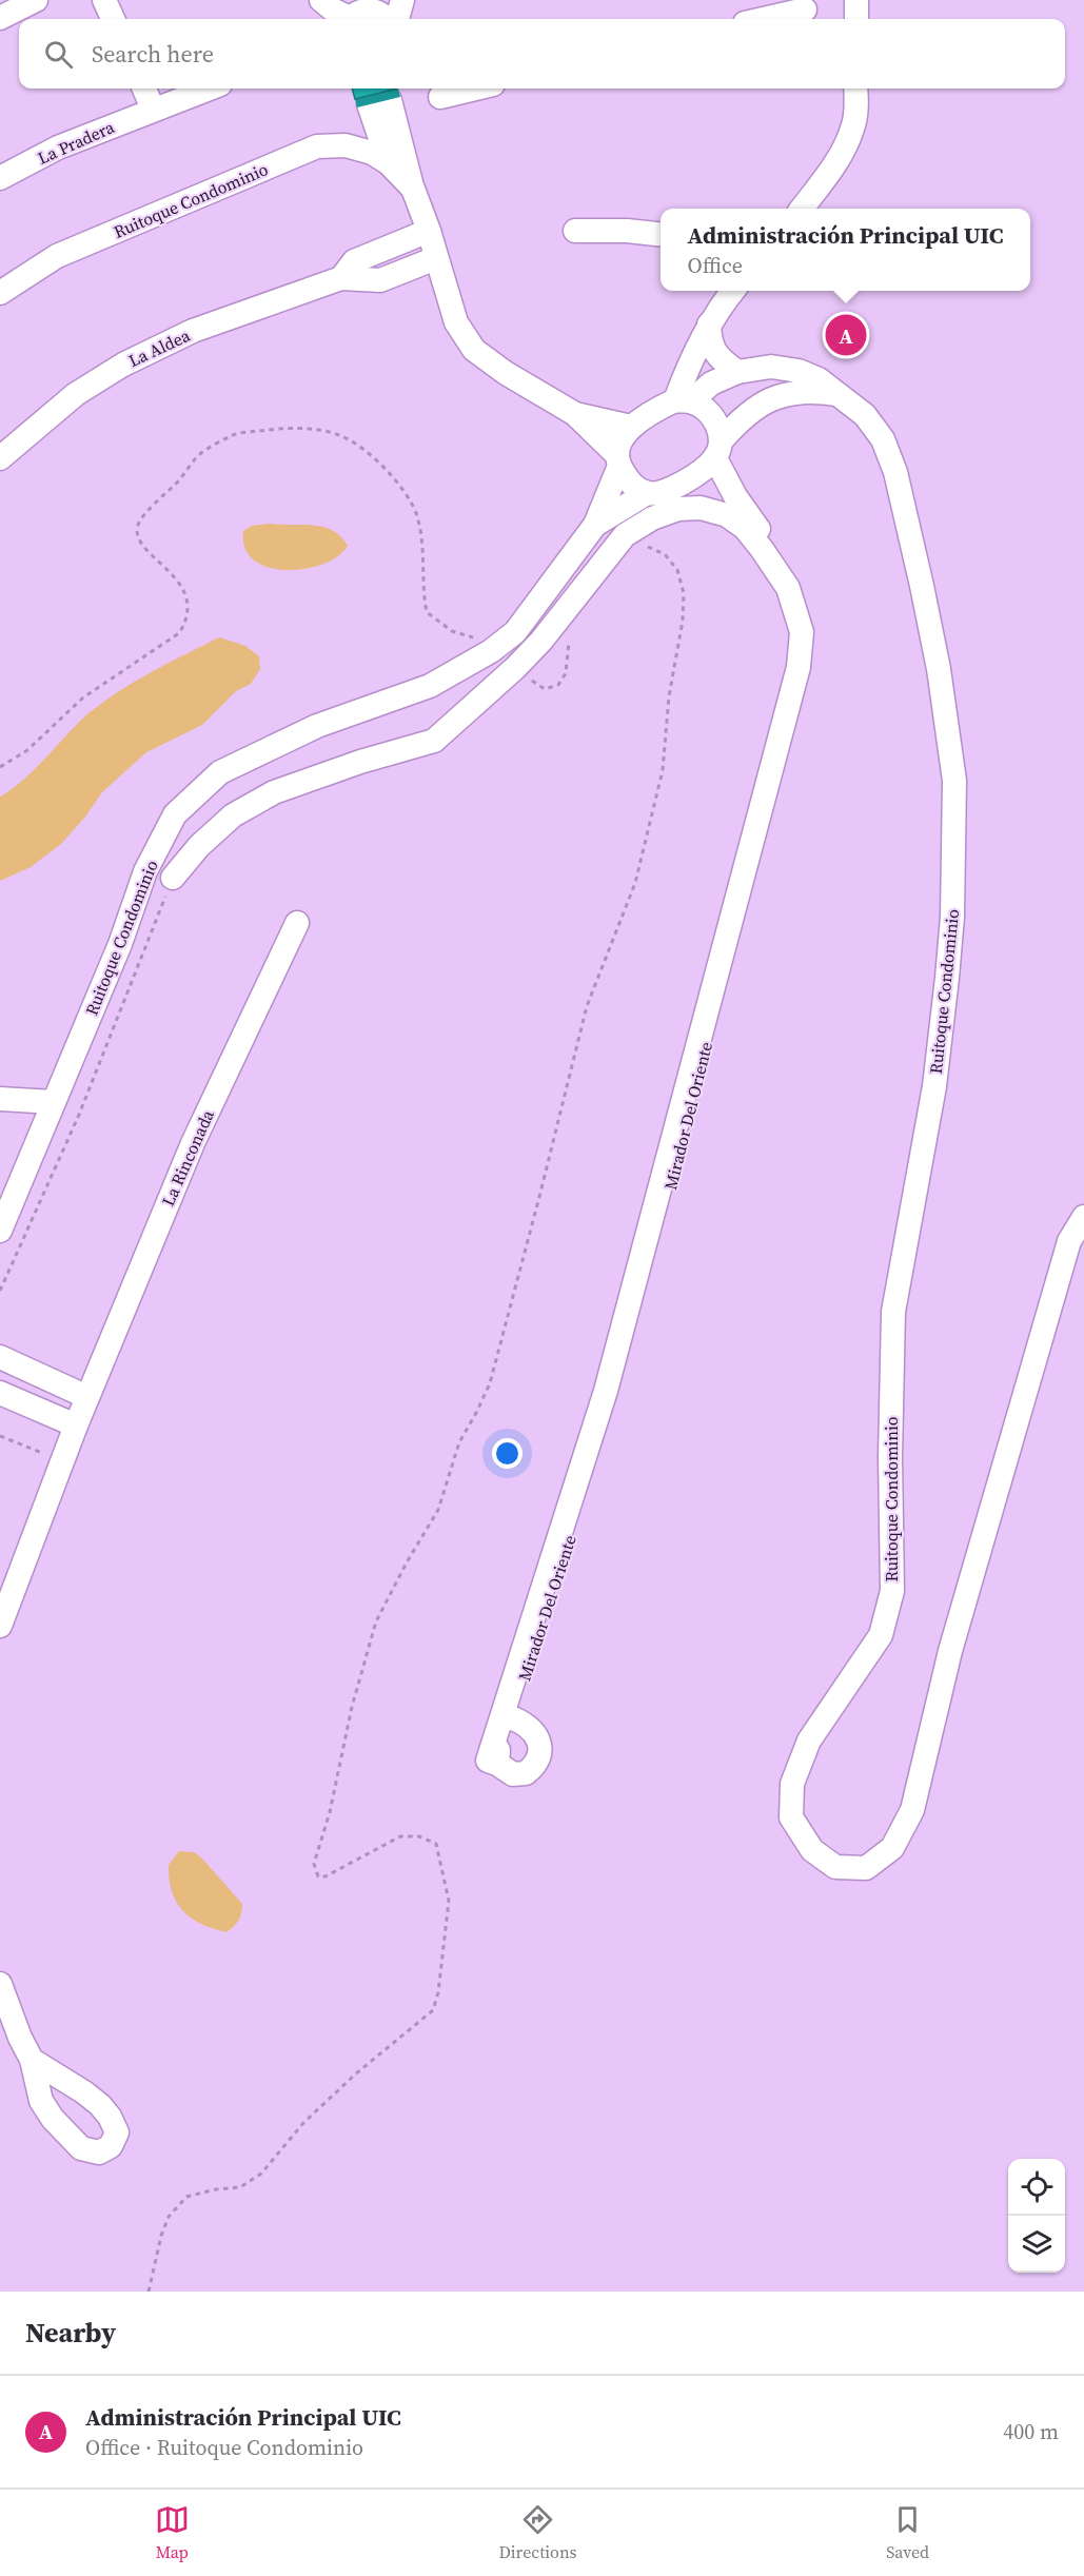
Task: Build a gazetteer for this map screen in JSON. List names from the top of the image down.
{
  "streets": {
    "street": [
      "La Pradera",
      "Ruitoque Condominio",
      "La Aldea",
      "Mirador Del Oriente",
      "La Rinconada"
    ]
  },
  "crossings": [
    ["Ruitoque Condominio", "La Aldea"],
    ["Ruitoque Condominio", "Mirador Del Oriente"]
  ],
  "page": {
    "search": "Search here",
    "popup": ["Administración Principal UIC", "Office"],
    "pins": "A",
    "heading": "Nearby",
    "list": [
      {
        "mark": "A",
        "name": "Administración Principal UIC",
        "note": "Office · Ruitoque Condominio",
        "value": "400 m"
      }
    ],
    "nav": ["Map", "Directions", "Saved"]
  }
}
